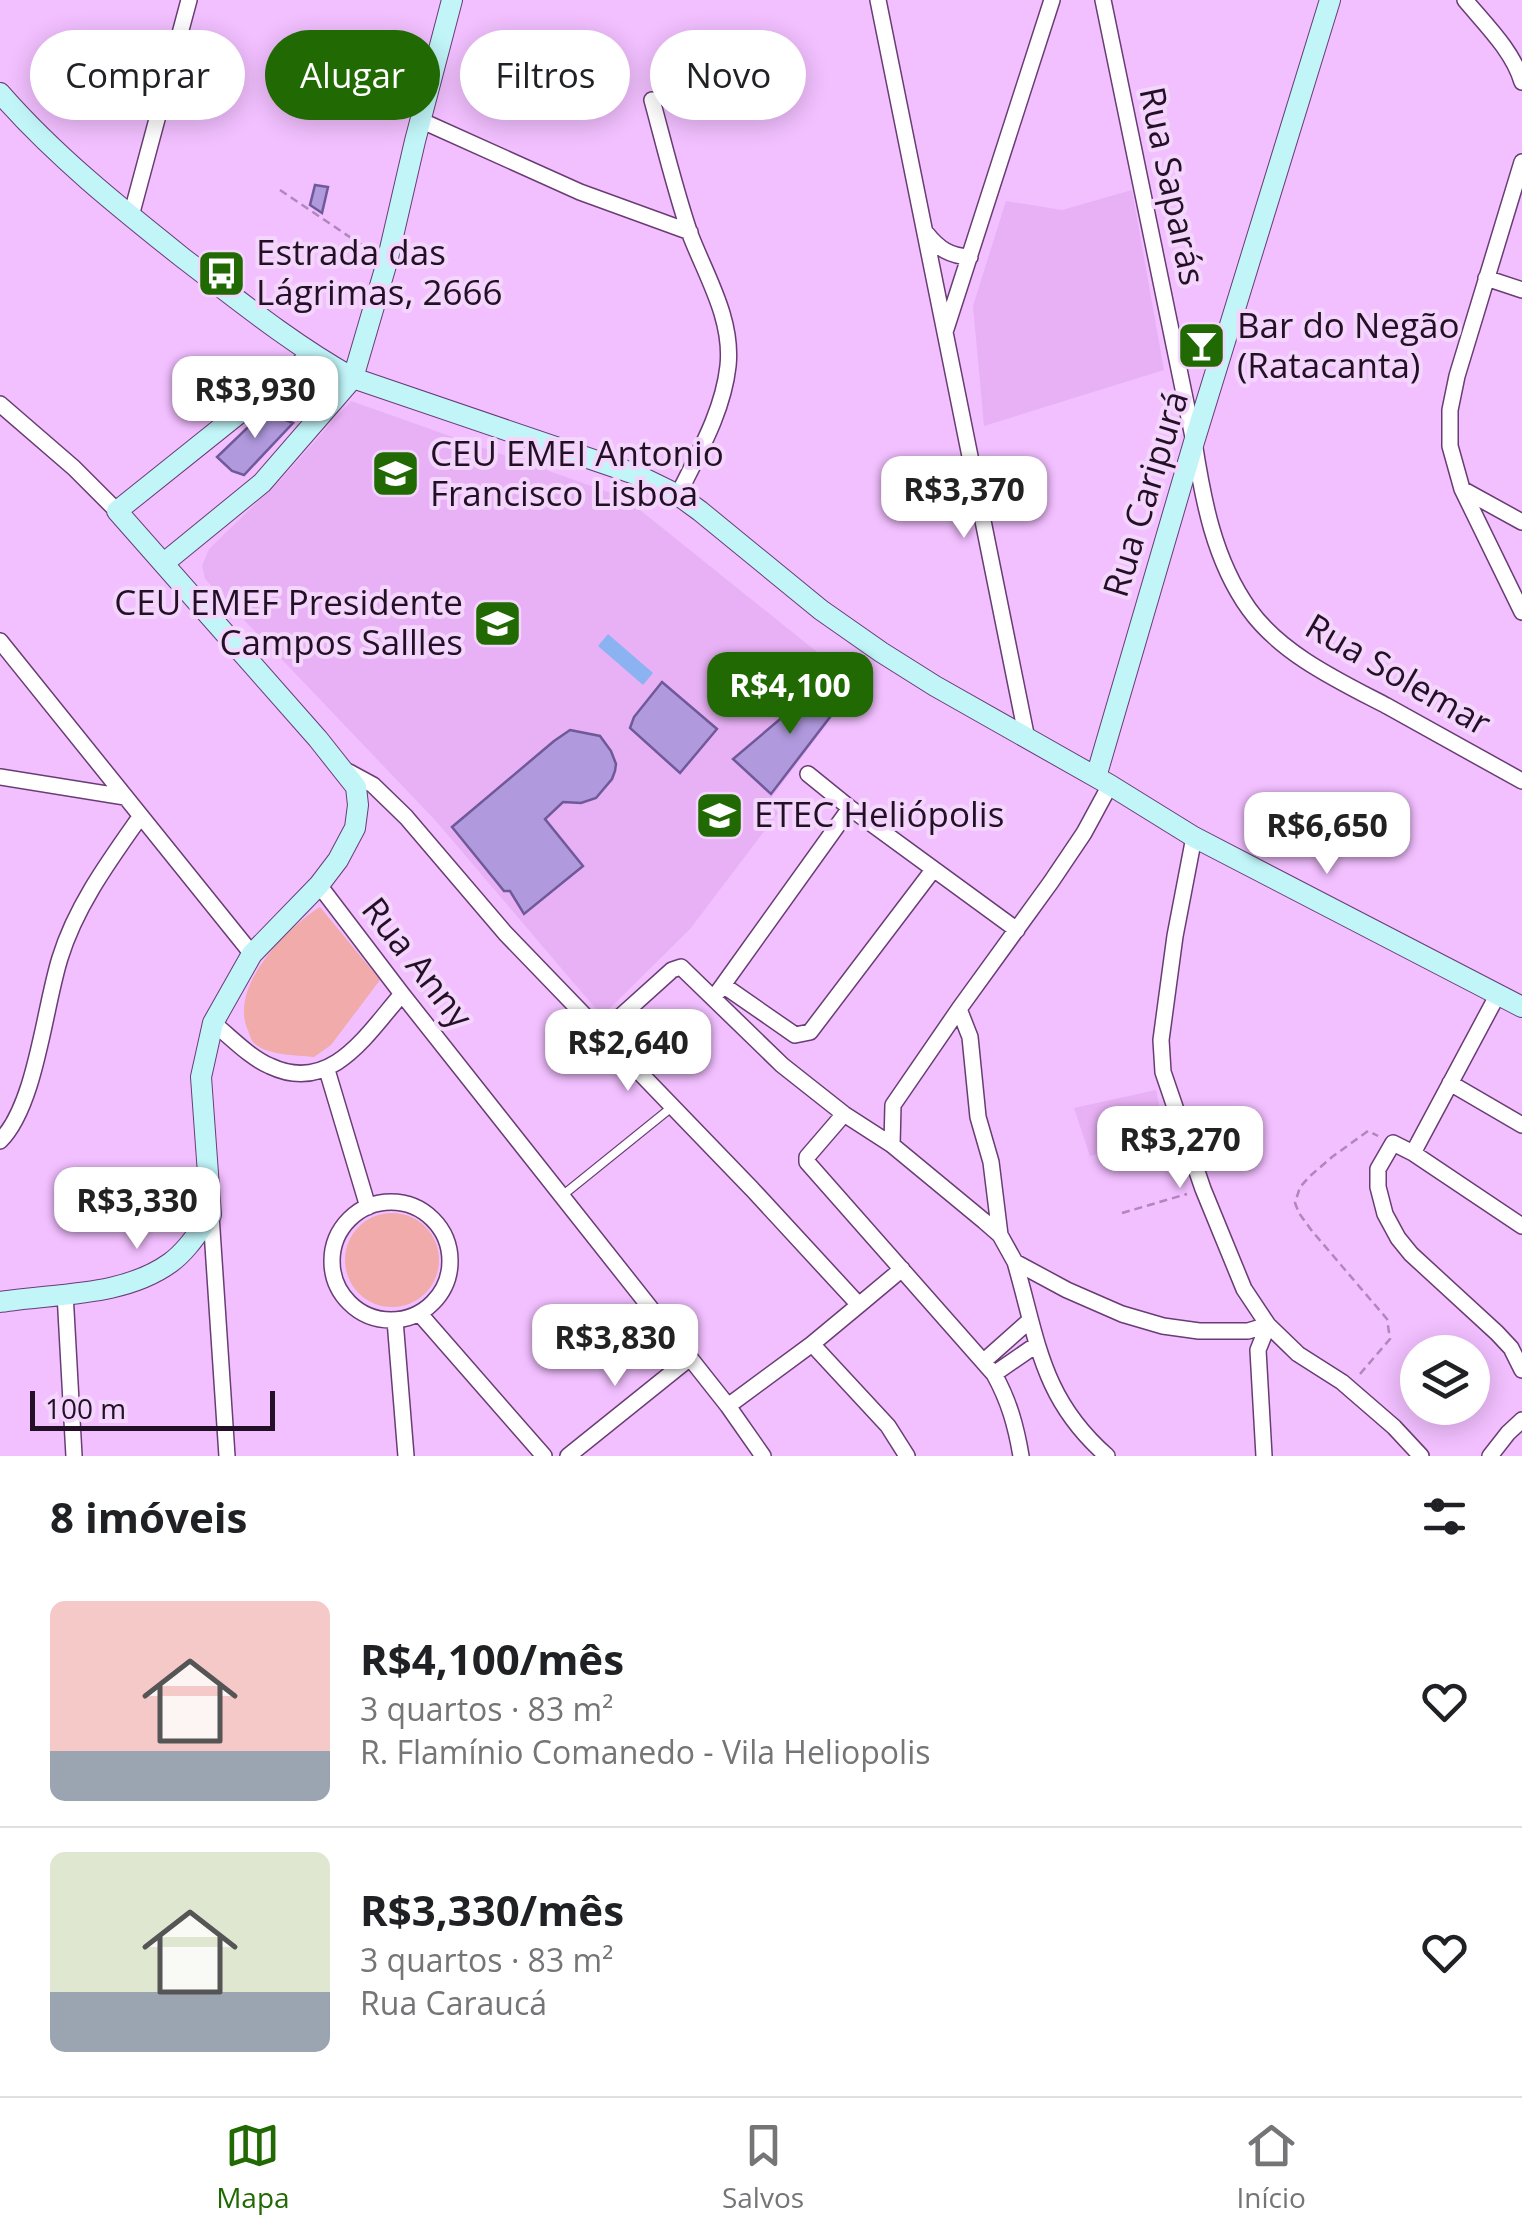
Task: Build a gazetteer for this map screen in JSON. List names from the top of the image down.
{
  "streets": {
    "street": [
      "Rua Saparás",
      "Rua Caripurá",
      "Rua Solemar",
      "Rua Anny"
    ]
  },
  "crossings": [
    ["Rua Saparás", "Rua Caripurá"],
    ["Rua Saparás", "Rua Solemar"],
    ["Rua Caripurá", "Rua Solemar"]
  ],
  "places": {
    "bus stop": ["Estrada das Lágrimas, 2666"],
    "bar": ["Bar do Negão (Ratacanta)"],
    "school or university": ["CEU EMEI Antonio Francisco Lisboa", "CEU EMEF Presidente Campos Sallles", "ETEC Heliópolis"]
  },
  "scale_bar": "100 m",
  "page": {
    "chip": [
      "Comprar",
      "Alugar",
      "Filtros",
      "Novo"
    ],
    "price": [
      "R$3,930",
      "R$3,370",
      "R$4,100",
      "R$6,650",
      "R$2,640",
      "R$3,270",
      "R$3,330",
      "R$3,830"
    ],
    "scale": "100 m",
    "heading": "8 imóveis",
    "list": [
      {
        "name": "R$4,100/mês",
        "note": "3 quartos · 83 m² · R. Flamínio Comanedo - Vila Heliopolis"
      },
      {
        "name": "R$3,330/mês",
        "note": "3 quartos · 83 m² · Rua Caraucá"
      }
    ],
    "tabs": ["Mapa", "Salvos", "Início"]
  }
}
